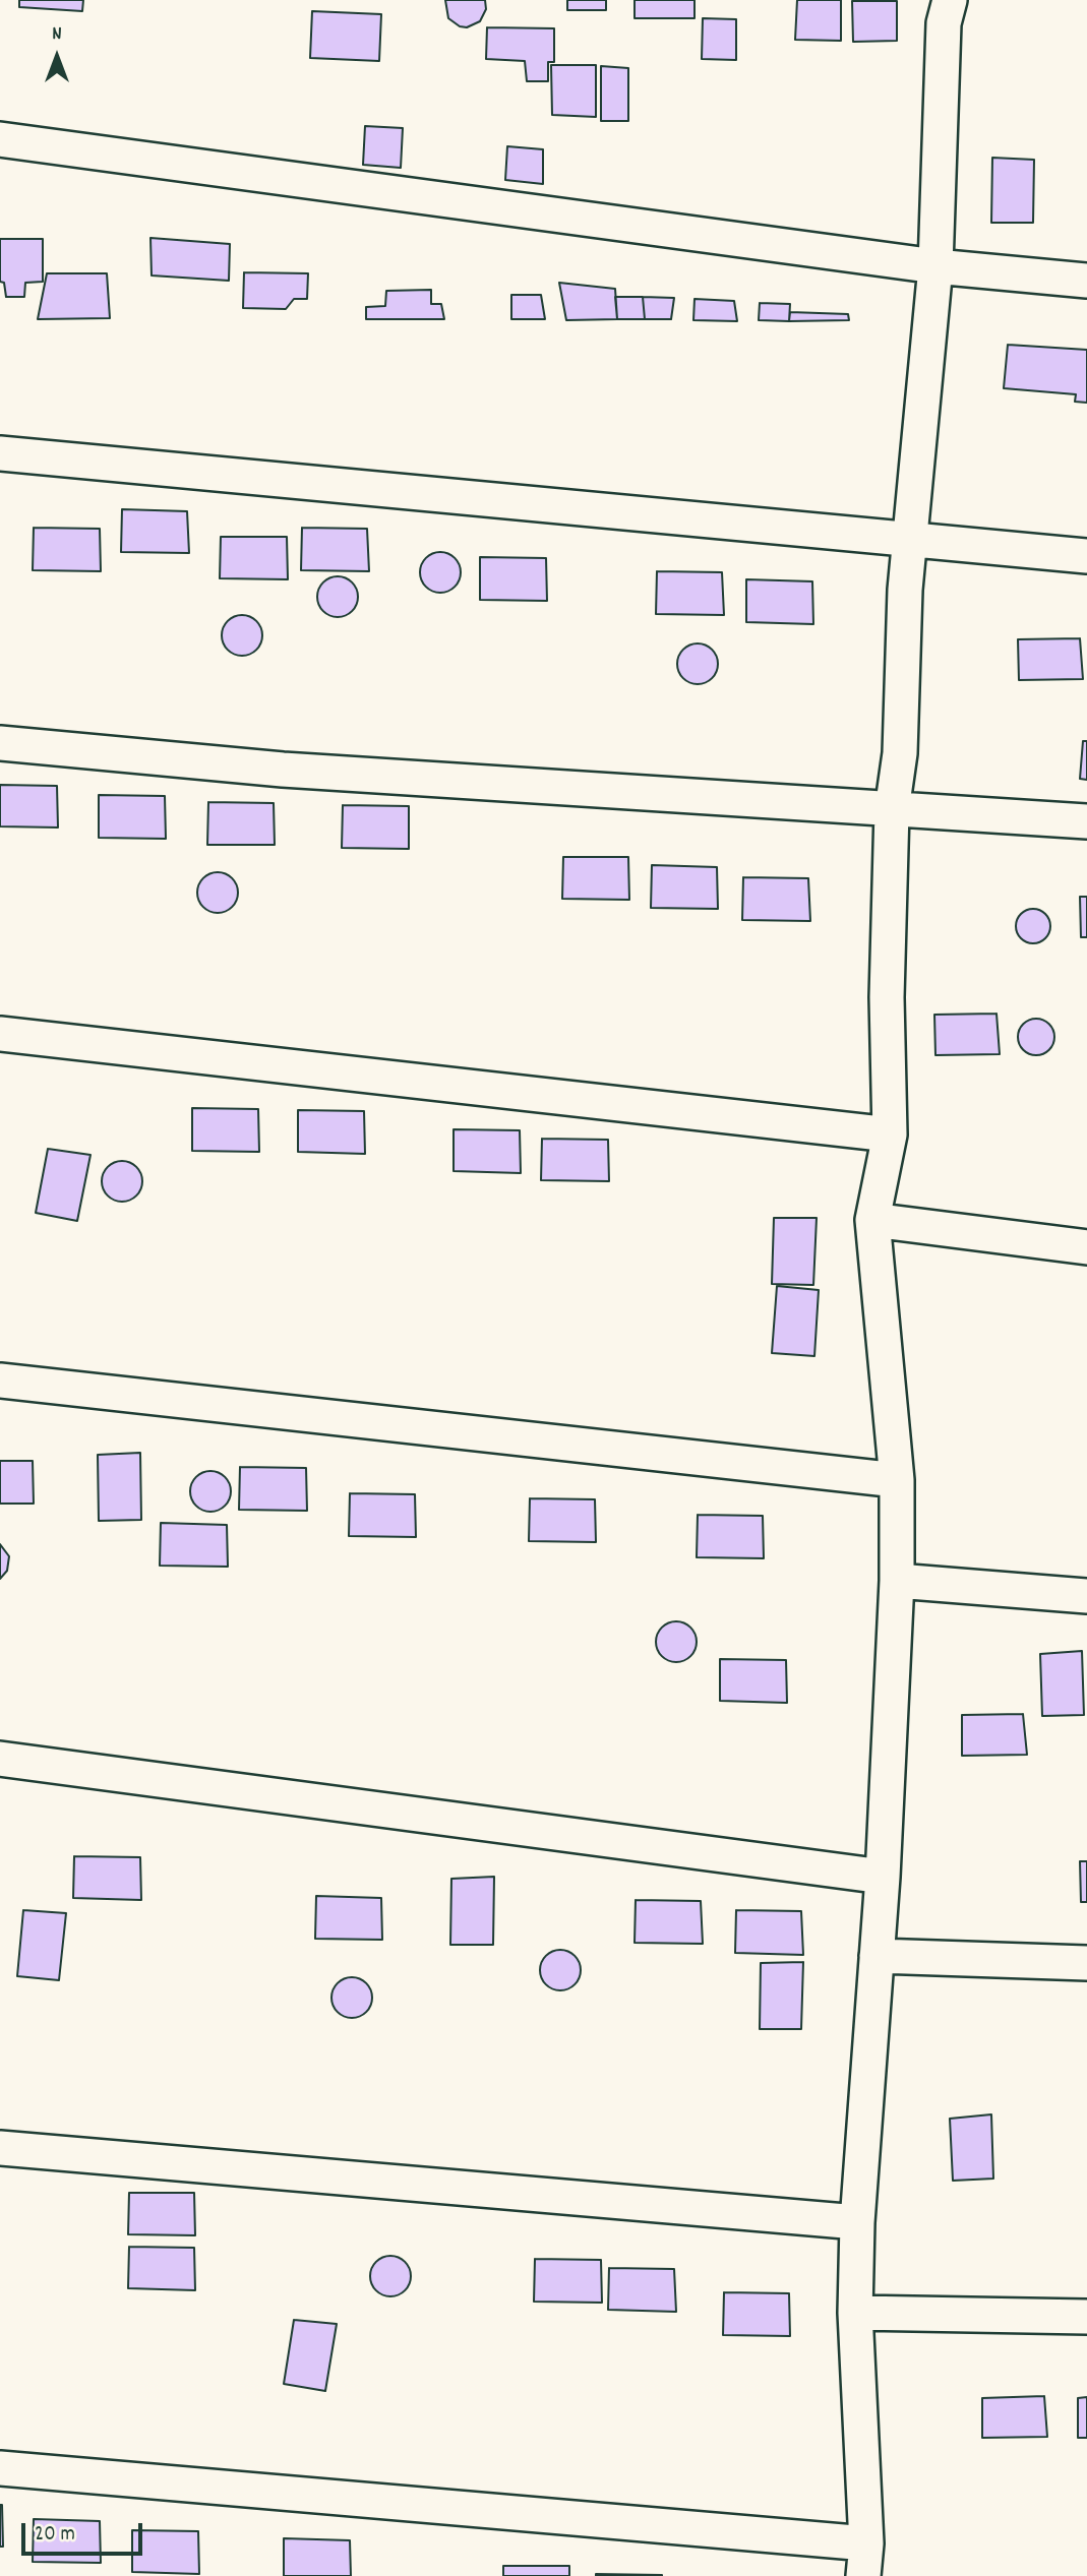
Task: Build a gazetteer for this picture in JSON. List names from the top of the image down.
{
  "scale_bar": "20 m",
  "north": "top"
}
